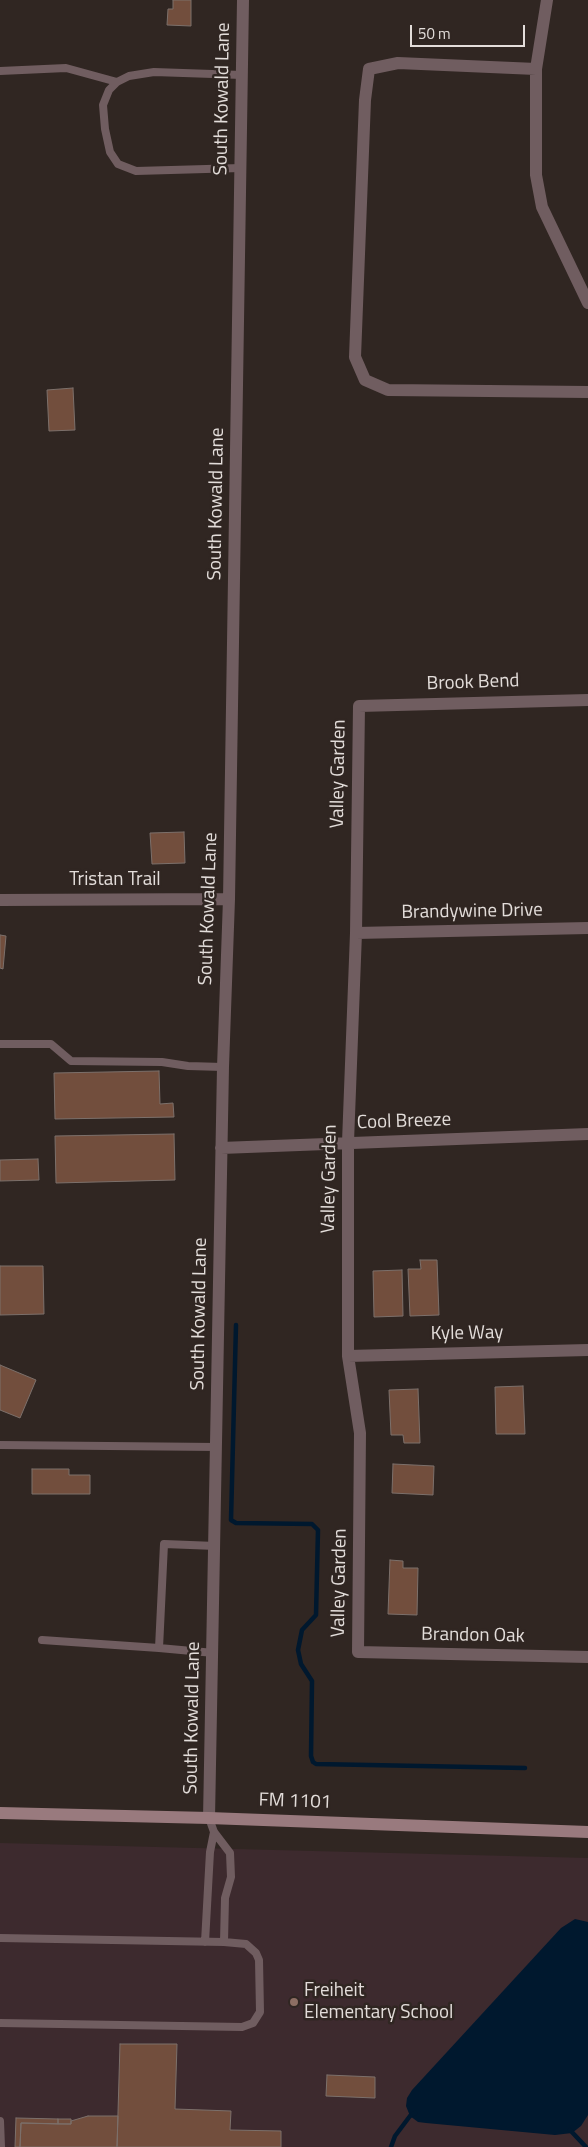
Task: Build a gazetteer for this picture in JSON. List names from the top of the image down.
{
  "streets": {
    "main road": ["FM 1101"],
    "street": [
      "South Kowald Lane",
      "Brook Bend",
      "Valley Garden",
      "Tristan Trail",
      "Brandywine Drive",
      "Cool Breeze",
      "Kyle Way",
      "Brandon Oak"
    ]
  },
  "crossings": [
    ["South Kowald Lane", "Tristan Trail"],
    ["South Kowald Lane", "Cool Breeze"],
    ["South Kowald Lane", "FM 1101"],
    ["Brook Bend", "Valley Garden"],
    ["Valley Garden", "Brandywine Drive"],
    ["Valley Garden", "Cool Breeze"],
    ["Valley Garden", "Kyle Way"],
    ["Valley Garden", "Brandon Oak"]
  ],
  "places": ["Freiheit Elementary School"],
  "scale_bar": "50 m"
}
